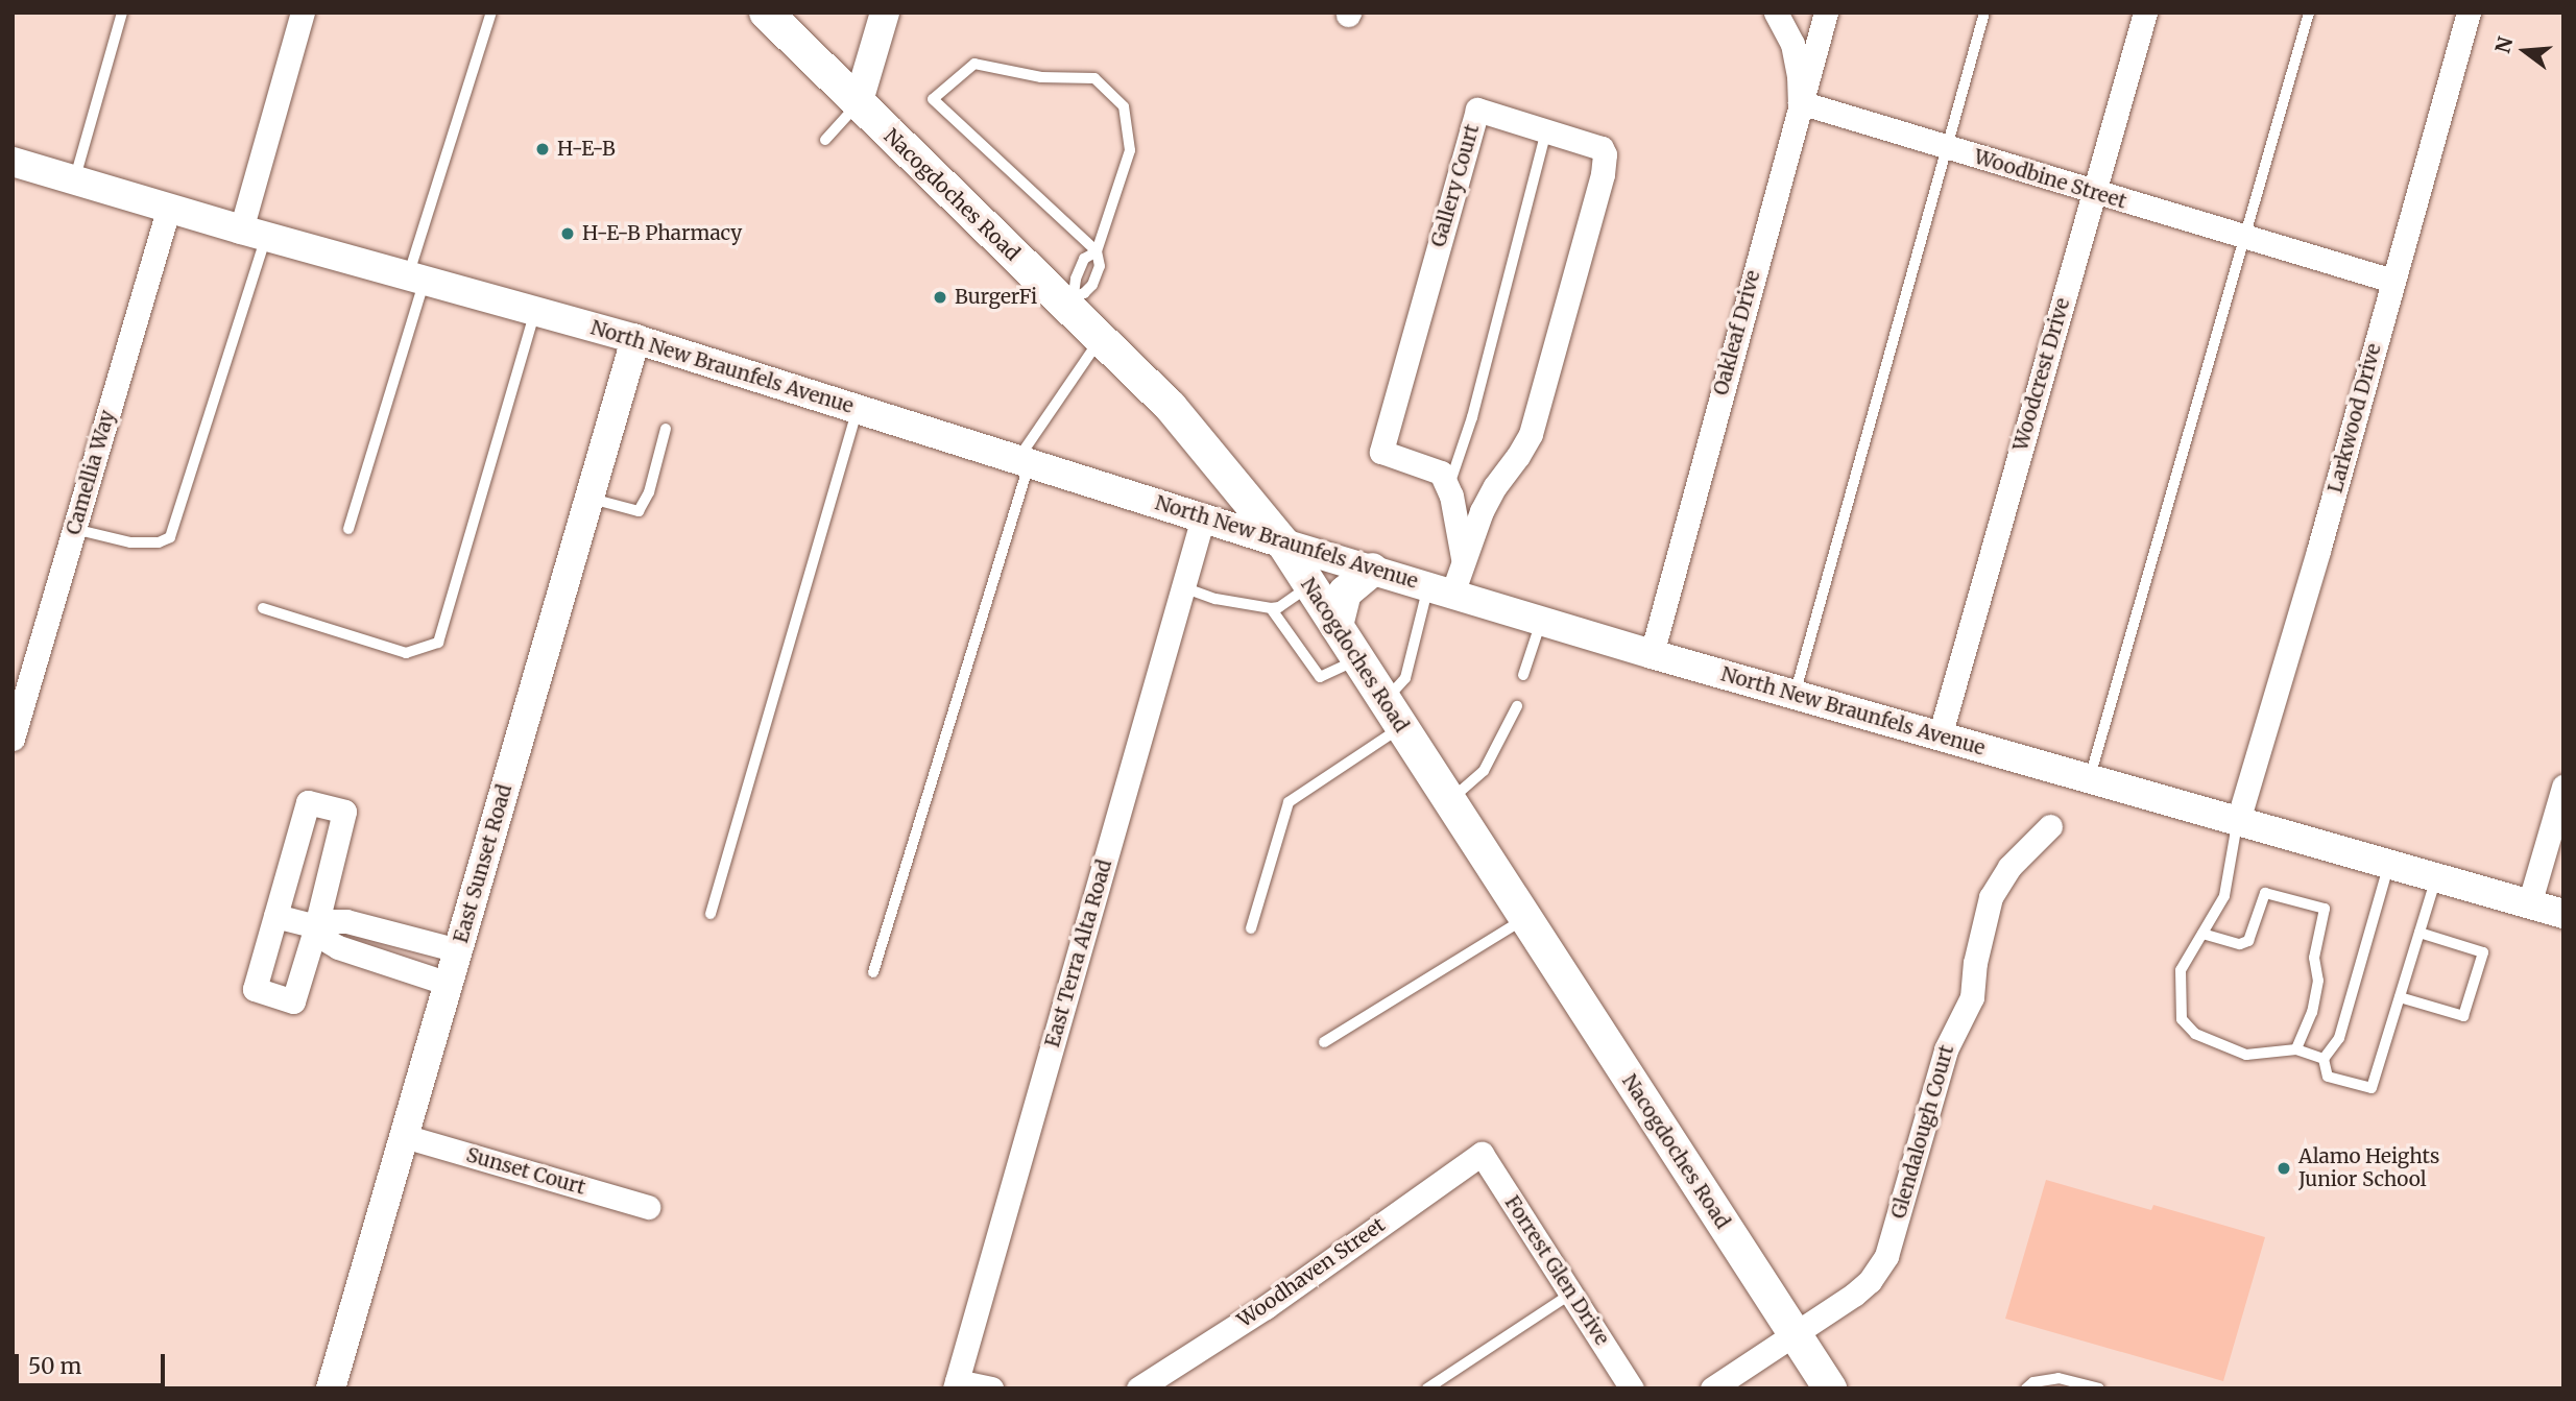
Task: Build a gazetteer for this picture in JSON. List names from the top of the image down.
{
  "streets": {
    "main road": ["Nacogdoches Road"],
    "street": [
      "Woodbine Street",
      "Gallery Court",
      "Oakleaf Drive",
      "North New Braunfels Avenue",
      "Woodcrest Drive",
      "Larkwood Drive",
      "Camellia Way",
      "East Sunset Road",
      "East Terra Alta Road",
      "Glendalough Court",
      "Sunset Court",
      "Forrest Glen Drive",
      "Woodhaven Street"
    ]
  },
  "crossings": [
    ["Woodbine Street", "Oakleaf Drive"],
    ["Woodbine Street", "Woodcrest Drive"],
    ["Woodbine Street", "Larkwood Drive"],
    ["Gallery Court", "North New Braunfels Avenue"],
    ["Nacogdoches Road", "North New Braunfels Avenue"],
    ["Nacogdoches Road", "Glendalough Court"],
    ["Oakleaf Drive", "North New Braunfels Avenue"],
    ["North New Braunfels Avenue", "Woodcrest Drive"],
    ["North New Braunfels Avenue", "Larkwood Drive"],
    ["North New Braunfels Avenue", "Camellia Way"],
    ["North New Braunfels Avenue", "East Sunset Road"],
    ["North New Braunfels Avenue", "East Terra Alta Road"],
    ["East Sunset Road", "Sunset Court"],
    ["Forrest Glen Drive", "Woodhaven Street"]
  ],
  "places": [
    "H-E-B",
    "H-E-B Pharmacy",
    "BurgerFi",
    "Alamo Heights Junior School"
  ],
  "scale_bar": "50 m",
  "north": "left"
}
